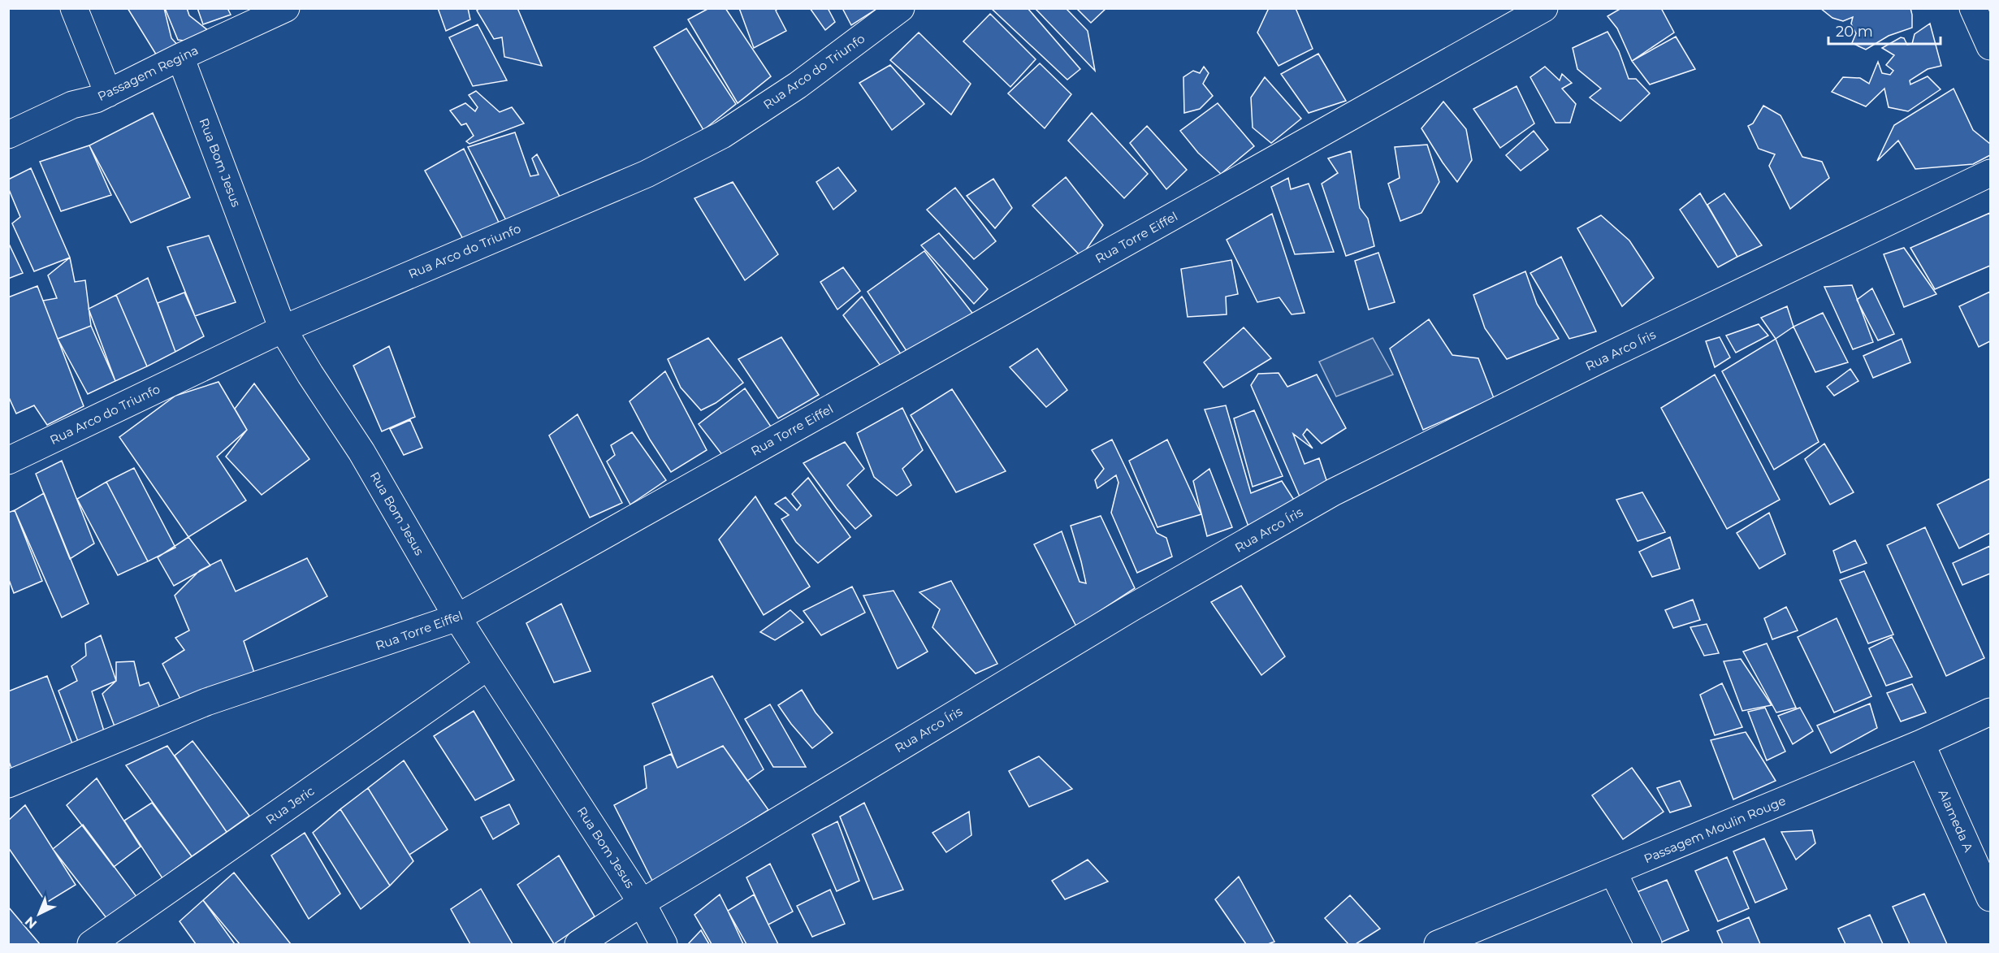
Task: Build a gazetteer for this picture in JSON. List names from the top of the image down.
{
  "streets": {
    "street": [
      "Rua Arco do Triunfo",
      "Passagem Regina",
      "Rua Bom Jesus",
      "Rua Torre Eiffel",
      "Rua Arco Íris",
      "Rua Jeric",
      "Alameda A",
      "Passagem Moulin Rouge"
    ]
  },
  "crossings": [
    ["Rua Arco do Triunfo", "Rua Bom Jesus"],
    ["Passagem Regina", "Rua Bom Jesus"],
    ["Rua Bom Jesus", "Rua Torre Eiffel"],
    ["Rua Bom Jesus", "Rua Arco Íris"],
    ["Rua Bom Jesus", "Rua Jeric"],
    ["Alameda A", "Passagem Moulin Rouge"]
  ],
  "scale_bar": "20 m",
  "north": "bottom left"
}
